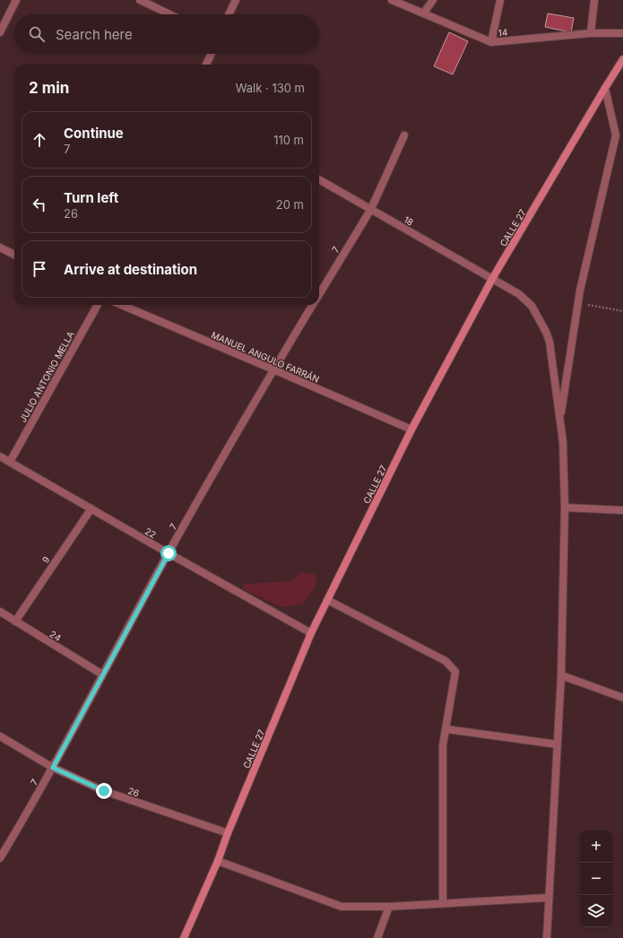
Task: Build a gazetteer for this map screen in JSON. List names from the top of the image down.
{
  "streets": {
    "main road": ["CALLE 27"],
    "street": [
      "14",
      "18",
      "7",
      "MANUEL ANGULO FARRÁN",
      "JULIO ANTONIO MELLA",
      "22",
      "9",
      "24",
      "26"
    ]
  },
  "crossings": [
    ["18", "CALLE 27"],
    ["18", "7"],
    ["CALLE 27", "MANUEL ANGULO FARRÁN"],
    ["CALLE 27", "22"],
    ["CALLE 27", "26"],
    ["7", "MANUEL ANGULO FARRÁN"],
    ["7", "22"],
    ["7", "24"],
    ["7", "26"],
    ["JULIO ANTONIO MELLA", "22"],
    ["22", "9"],
    ["9", "24"]
  ],
  "page": {
    "search": "Search here",
    "heading": ["2 min", "Walk · 130 m"],
    "list": [
      ["Continue", "7", "110 m"],
      ["Turn left", "26", "20 m"],
      "Arrive at destination"
    ],
    "map_buttons": ["+", "−"]
  }
}
